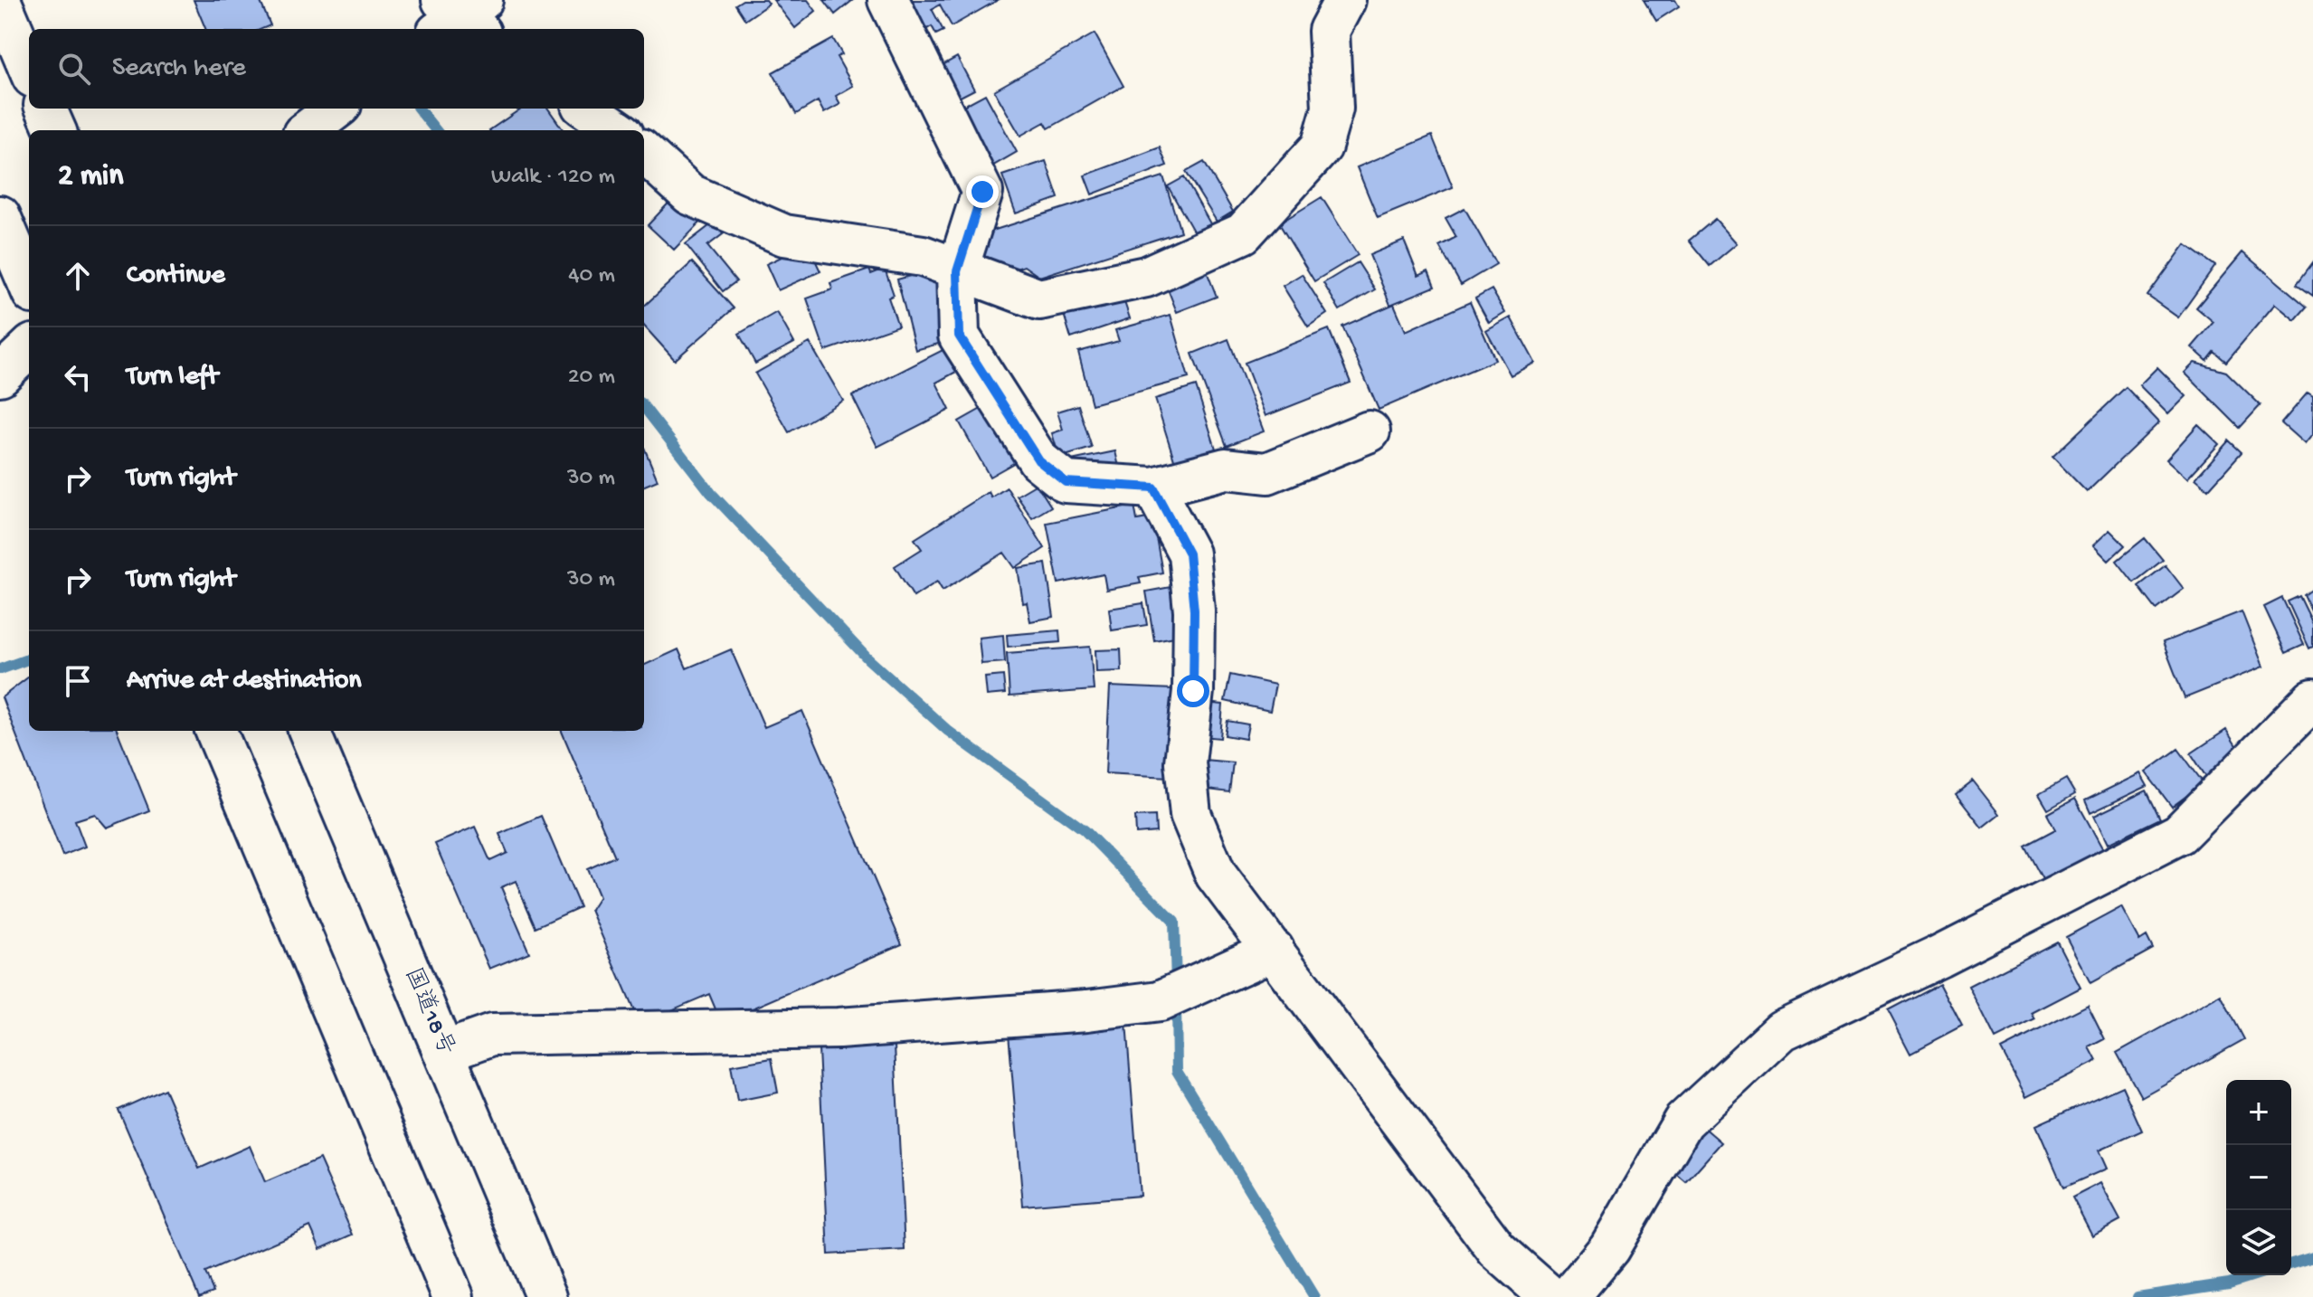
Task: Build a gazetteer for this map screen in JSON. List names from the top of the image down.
{
  "streets": {
    "main road": ["国道18号"]
  },
  "page": {
    "search": "Search here",
    "heading": ["2 min", "Walk · 120 m"],
    "list": [
      ["Continue", "40 m"],
      ["Turn left", "20 m"],
      ["Turn right", "30 m"],
      ["Turn right", "30 m"],
      "Arrive at destination"
    ],
    "map_buttons": ["+", "−"]
  }
}
